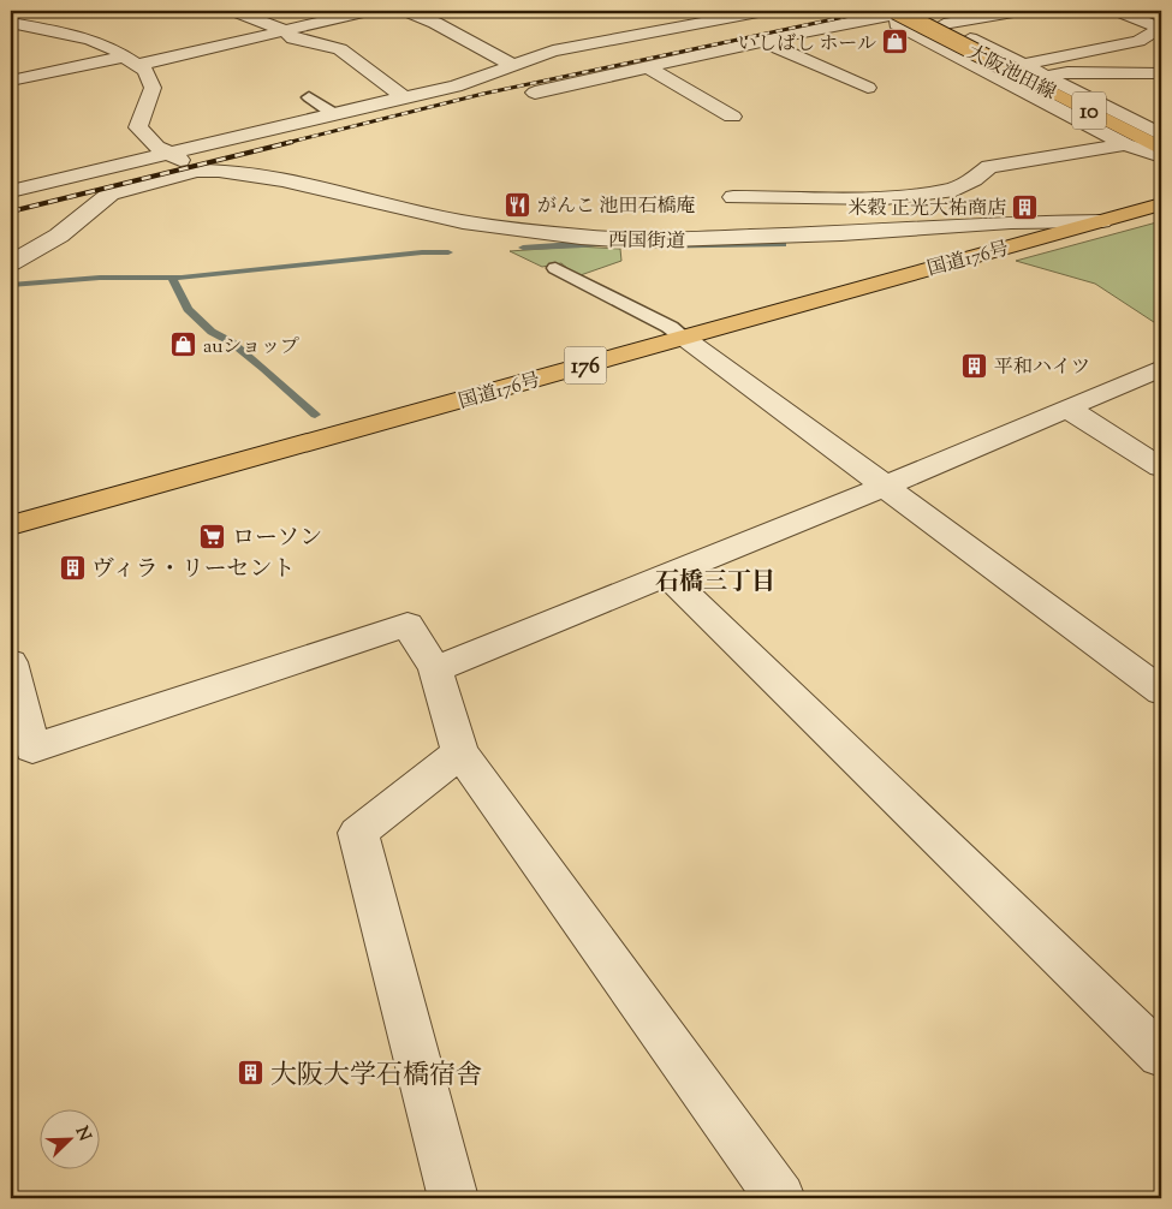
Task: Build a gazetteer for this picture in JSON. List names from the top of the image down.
{
  "streets": {
    "main road": [
      "大阪池田線",
      "10",
      "国道176号",
      "176"
    ],
    "street": ["西国街道"]
  },
  "crossings": [
    ["西国街道", "国道176号"]
  ],
  "districts": ["石橋三丁目"],
  "places": {
    "shop": ["いしばし ホール", "auショップ"],
    "restaurant": ["がんこ 池田石橋庵"],
    "building": [
      "米穀 正光大祐商店",
      "平和ハイツ",
      "ヴィラ・リーセント",
      "大阪大学石橋宿舎"
    ],
    "supermarket": ["ローソン"]
  },
  "north": "top right"
}
